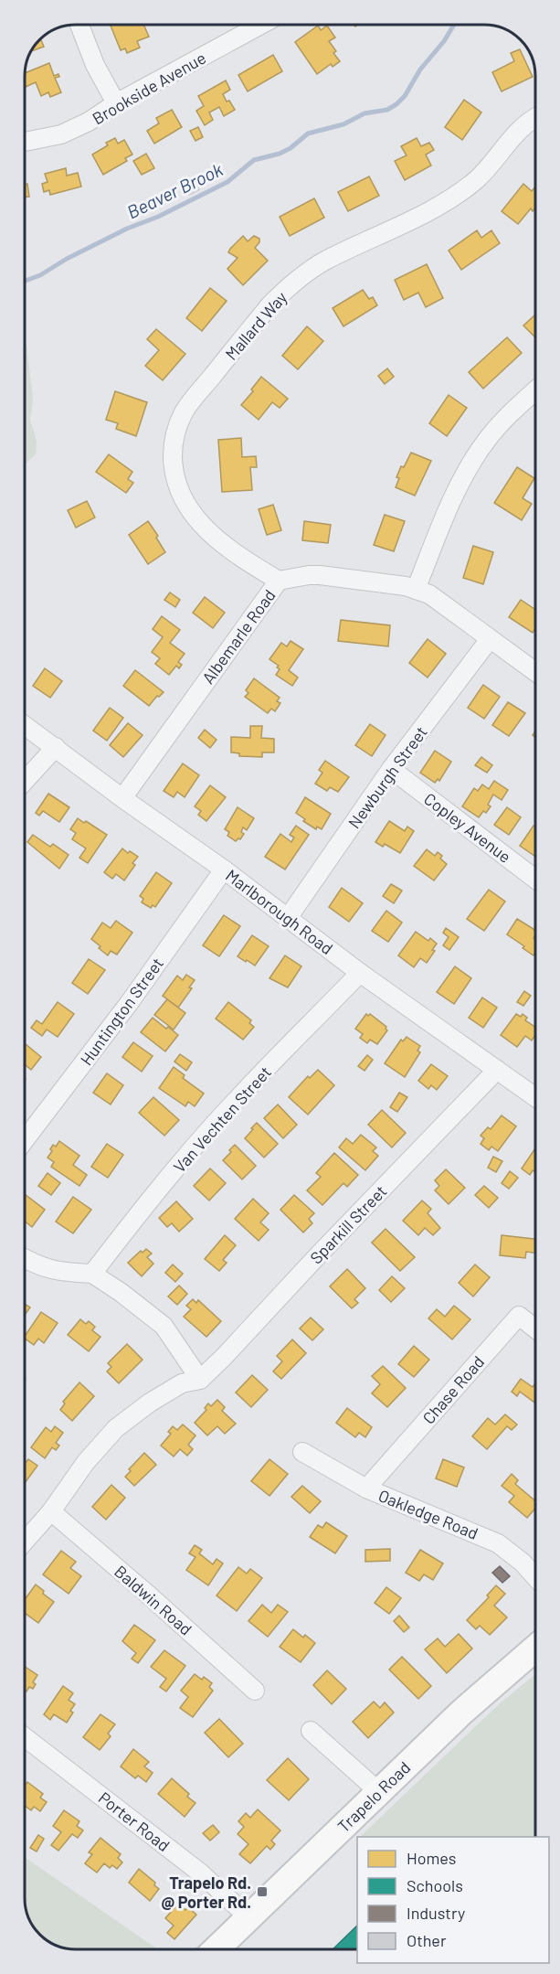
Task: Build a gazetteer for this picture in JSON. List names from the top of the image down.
{
  "streets": {
    "main road": ["Trapelo Road"],
    "street": [
      "Brookside Avenue",
      "Mallard Way",
      "Albemarle Road",
      "Newburgh Street",
      "Copley Avenue",
      "Marlborough Road",
      "Huntington Street",
      "Van Vechten Street",
      "Sparkill Street",
      "Chase Road",
      "Oakledge Road",
      "Baldwin Road",
      "Porter Road"
    ]
  },
  "crossings": [
    ["Mallard Way", "Albemarle Road"],
    ["Albemarle Road", "Newburgh Street"],
    ["Albemarle Road", "Marlborough Road"],
    ["Newburgh Street", "Copley Avenue"],
    ["Newburgh Street", "Marlborough Road"],
    ["Marlborough Road", "Huntington Street"],
    ["Marlborough Road", "Van Vechten Street"],
    ["Marlborough Road", "Sparkill Street"],
    ["Chase Road", "Oakledge Road"],
    ["Trapelo Road", "Porter Road"]
  ],
  "water": ["Beaver Brook"],
  "places": {
    "transit": ["Trapelo Rd. @ Porter Rd."]
  },
  "legend": [
    "Homes",
    "Schools",
    "Industry",
    "Other"
  ]
}
